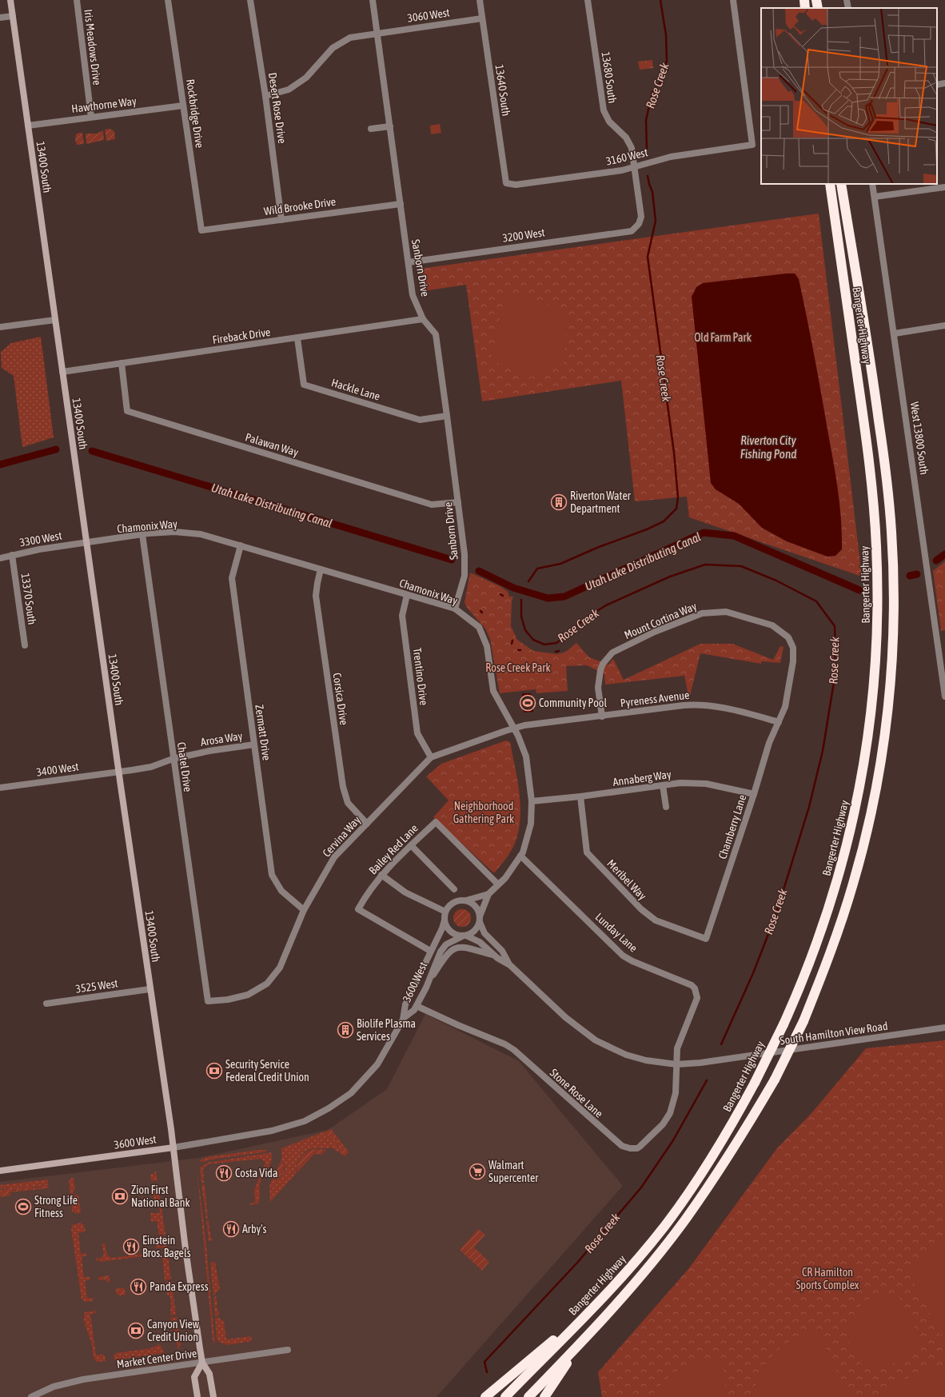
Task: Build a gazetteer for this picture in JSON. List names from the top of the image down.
{
  "streets": {
    "highway": ["Bangerter Highway"],
    "main road": ["13400 South", "3600 West"],
    "street": [
      "3060 West",
      "Iris Meadows Drive",
      "13680 South",
      "13640 South",
      "Hawthorne Way",
      "Desert Rose Drive",
      "Rockbridge Drive",
      "3160 West",
      "Wild Brooke Drive",
      "3200 West",
      "Sanborn Drive",
      "Fireback Drive",
      "Hackle Lane",
      "West 13800 South",
      "Palawan Way",
      "Chamonix Way",
      "3300 West",
      "13370 South",
      "Mount Cortina Way",
      "Trentino Drive",
      "Corsica Drive",
      "Pyreness Avenue",
      "Zermatt Drive",
      "Arosa Way",
      "Chatel Drive",
      "3400 West",
      "Annaberg Way",
      "Chamberry Lane",
      "Cervina Way",
      "Bailey Red Lane",
      "Meribel Way",
      "Lunday Lane",
      "3525 West",
      "South Hamilton View Road",
      "Stone Rose Lane",
      "Market Center Drive"
    ]
  },
  "crossings": [
    ["3060 West", "13640 South"],
    ["3060 West", "Desert Rose Drive"],
    ["3060 West", "Sanborn Drive"],
    ["Iris Meadows Drive", "Hawthorne Way"],
    ["13680 South", "3160 West"],
    ["13680 South", "3200 West"],
    ["13640 South", "3160 West"],
    ["Hawthorne Way", "Rockbridge Drive"],
    ["Hawthorne Way", "13400 South"],
    ["Desert Rose Drive", "Wild Brooke Drive"],
    ["Rockbridge Drive", "Wild Brooke Drive"],
    ["13400 South", "Fireback Drive"],
    ["13400 South", "Chamonix Way"],
    ["13400 South", "3300 West"],
    ["13400 South", "Arosa Way"],
    ["13400 South", "3400 West"],
    ["13400 South", "3600 West"],
    ["13400 South", "3525 West"],
    ["13400 South", "Market Center Drive"],
    ["Wild Brooke Drive", "Sanborn Drive"],
    ["3200 West", "Sanborn Drive"],
    ["Sanborn Drive", "Fireback Drive"],
    ["Sanborn Drive", "Hackle Lane"],
    ["Sanborn Drive", "Palawan Way"],
    ["Sanborn Drive", "Chamonix Way"],
    ["Fireback Drive", "Hackle Lane"],
    ["Fireback Drive", "Palawan Way"],
    ["Chamonix Way", "3300 West"],
    ["Chamonix Way", "Trentino Drive"],
    ["Chamonix Way", "Corsica Drive"],
    ["Chamonix Way", "Pyreness Avenue"],
    ["Chamonix Way", "Zermatt Drive"],
    ["Chamonix Way", "Chatel Drive"],
    ["Chamonix Way", "Annaberg Way"],
    ["Chamonix Way", "Cervina Way"],
    ["Chamonix Way", "Bailey Red Lane"],
    ["Chamonix Way", "Lunday Lane"],
    ["Chamonix Way", "3600 West"],
    ["Chamonix Way", "South Hamilton View Road"],
    ["3300 West", "13370 South"],
    ["Mount Cortina Way", "Pyreness Avenue"],
    ["Mount Cortina Way", "Chamberry Lane"],
    ["Trentino Drive", "Cervina Way"],
    ["Corsica Drive", "Cervina Way"],
    ["Pyreness Avenue", "Chamberry Lane"],
    ["Pyreness Avenue", "Cervina Way"],
    ["Zermatt Drive", "Arosa Way"],
    ["Zermatt Drive", "Cervina Way"],
    ["Arosa Way", "Chatel Drive"],
    ["Arosa Way", "3400 West"],
    ["Chatel Drive", "Cervina Way"],
    ["Annaberg Way", "Chamberry Lane"],
    ["Annaberg Way", "Meribel Way"],
    ["Chamberry Lane", "Meribel Way"],
    ["Bailey Red Lane", "3600 West"],
    ["Lunday Lane", "South Hamilton View Road"],
    ["Lunday Lane", "Stone Rose Lane"],
    ["3600 West", "South Hamilton View Road"],
    ["3600 West", "Stone Rose Lane"],
    ["South Hamilton View Road", "Stone Rose Lane"]
  ],
  "water": ["Rose Creek", "Riverton City Fishing Pond", "Utah Lake Distributing Canal"],
  "parks": [
    "Old Farm Park",
    "Rose Creek Park",
    "Neighborhood Gathering Park",
    "CR Hamilton Sports Complex"
  ],
  "places": {
    "building": ["Riverton Water Department", "Biolife Plasma Services"],
    "sports": ["Community Pool", "Strong Life Fitness"],
    "bank": ["Security Service Federal Credit Union", "Zion First National Bank", "Canyon View Credit Union"],
    "supermarket": ["Walmart Supercenter"],
    "restaurant": [
      "Costa Vida",
      "Arby's",
      "Einstein Bros. Bagels",
      "Panda Express"
    ]
  }
}
